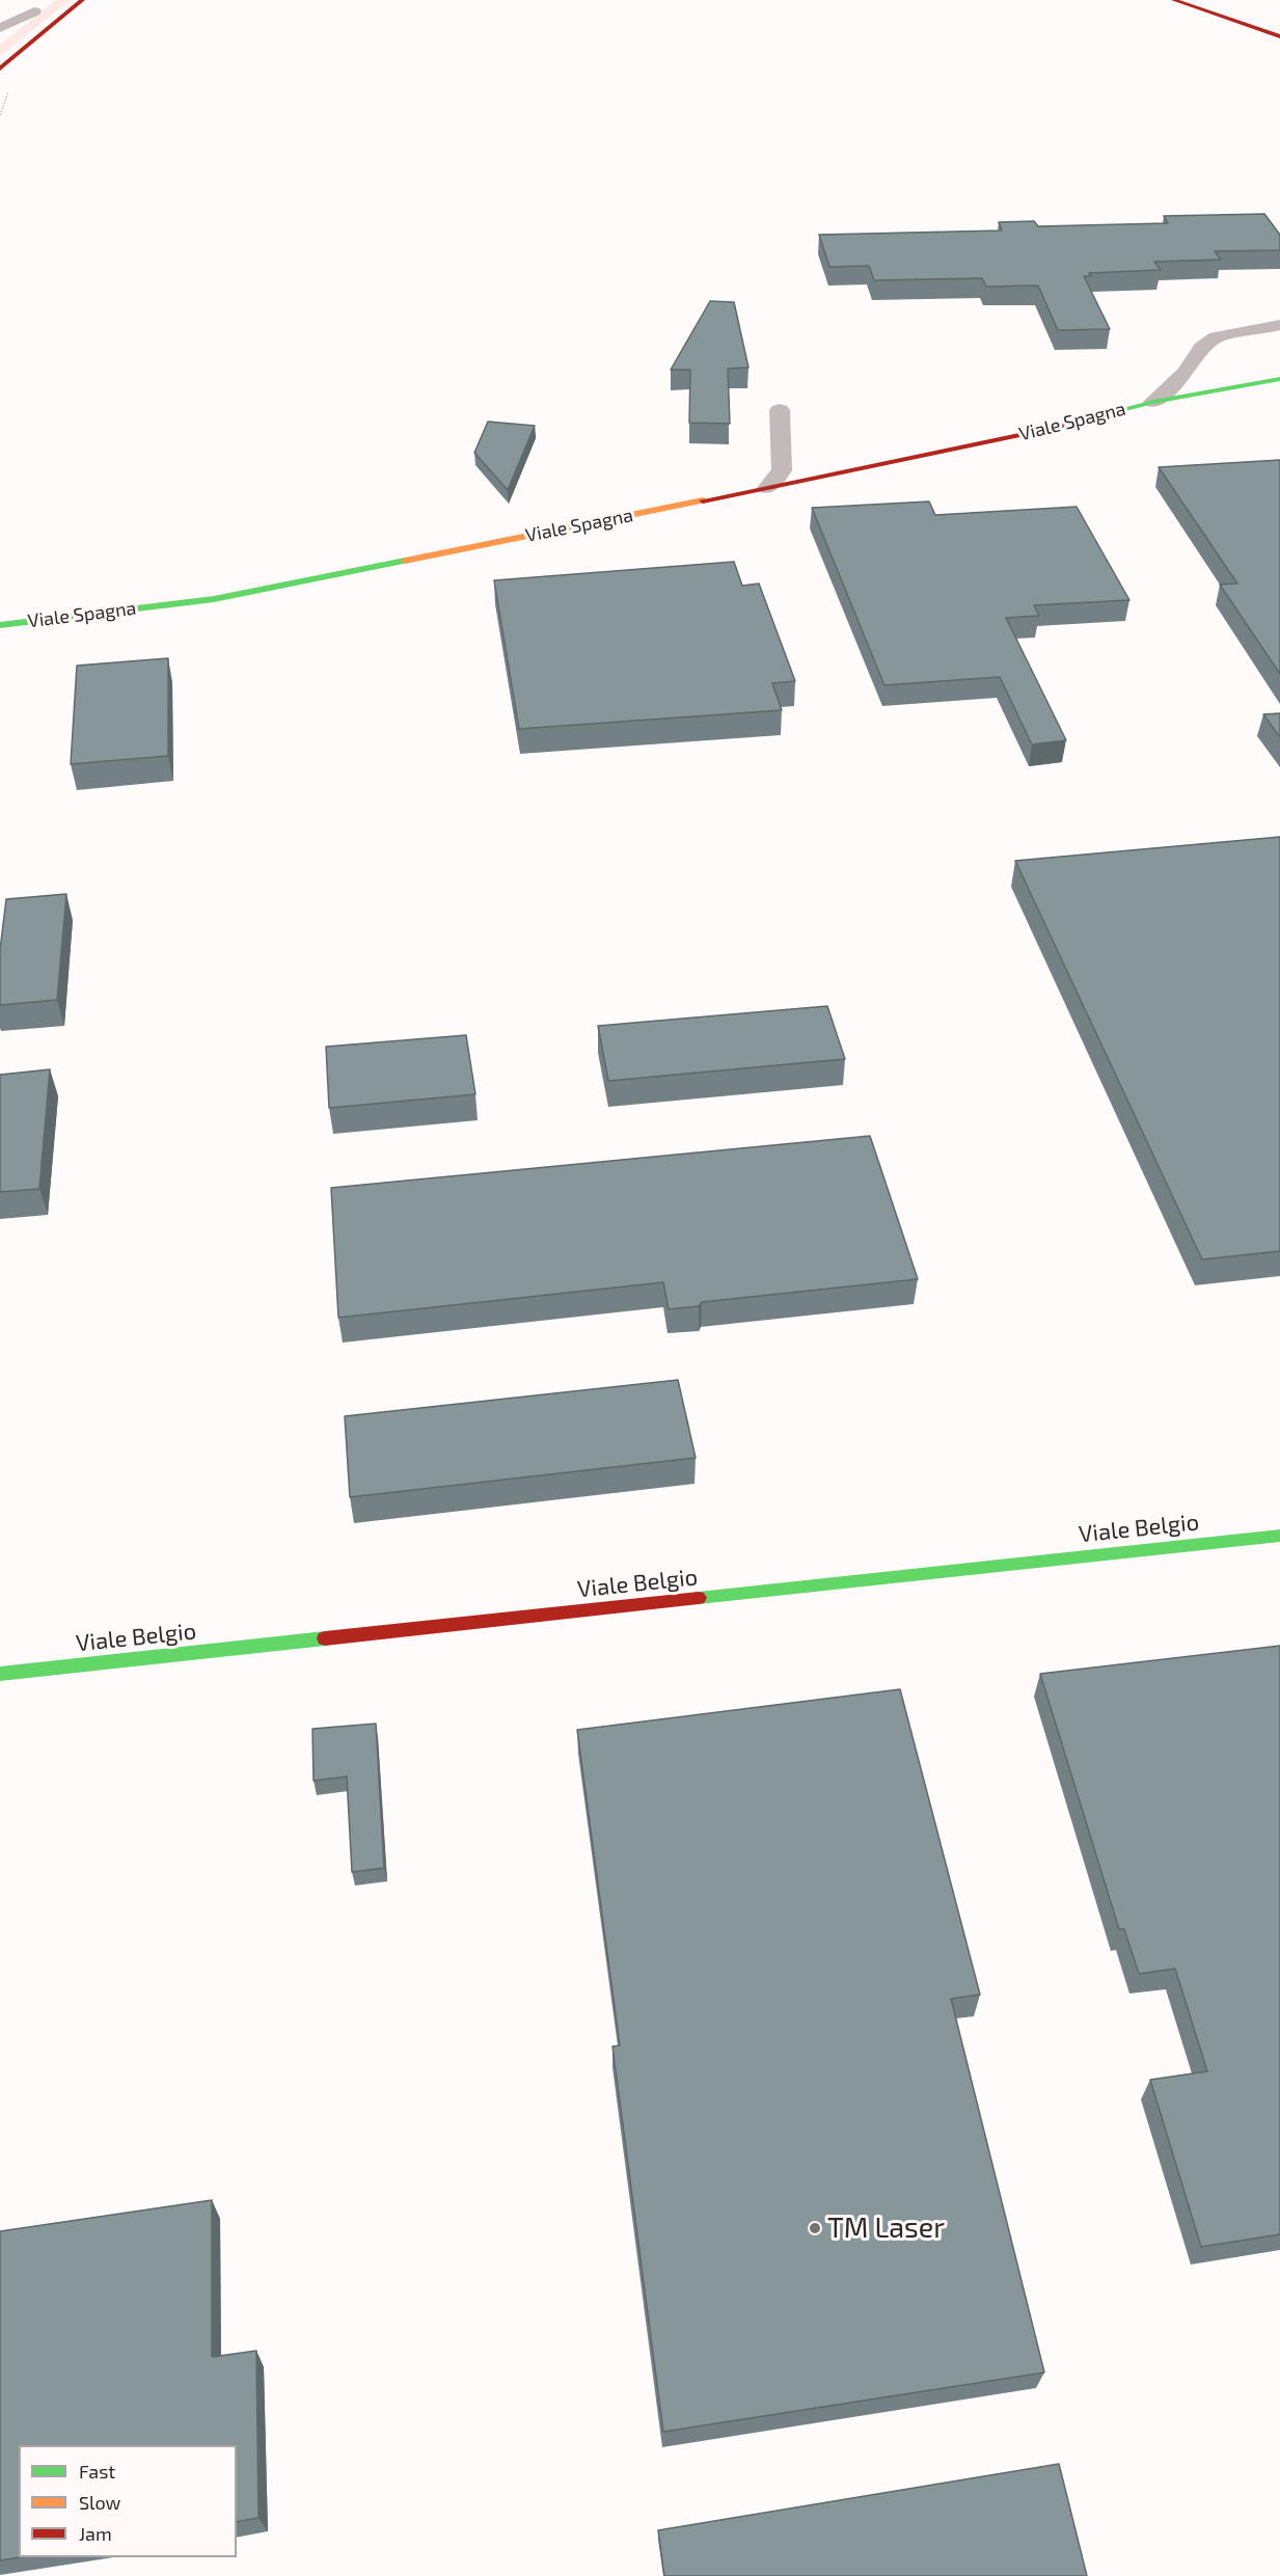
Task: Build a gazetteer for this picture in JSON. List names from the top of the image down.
{
  "streets": {
    "main road": ["Viale Spagna", "Viale Belgio"]
  },
  "places": ["TM Laser"],
  "legend": ["Fast", "Slow", "Jam"]
}
